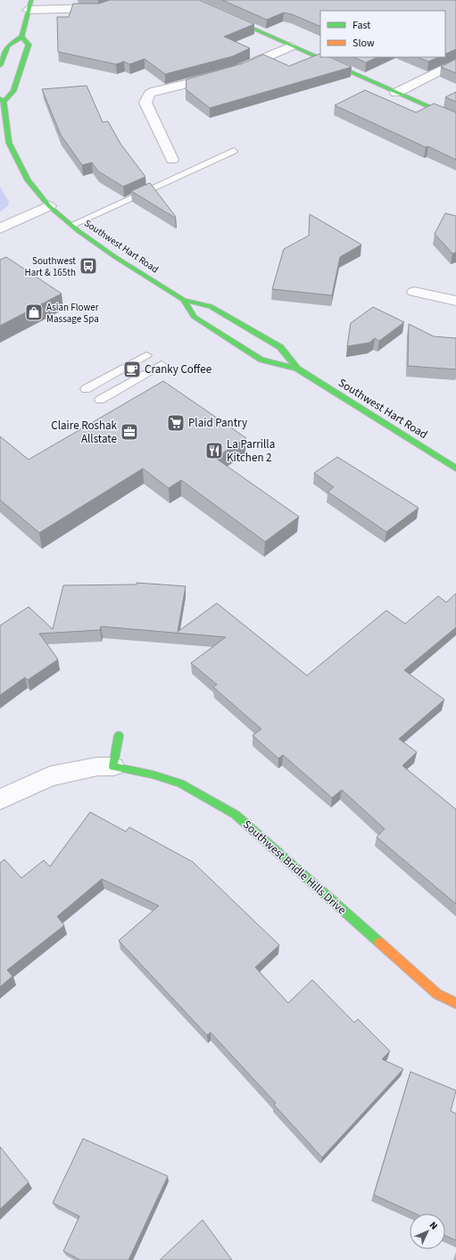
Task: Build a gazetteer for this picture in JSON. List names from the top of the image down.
{
  "streets": {
    "main road": ["Southwest Hart Road", "Southwest Bridle Hills Drive"]
  },
  "places": {
    "bus stop": ["Southwest Hart & 165th"],
    "shop": ["Asian Flower Massage Spa"],
    "cafe": ["Cranky Coffee"],
    "supermarket": ["Plaid Pantry"],
    "office": ["Claire Roshak Allstate"],
    "restaurant": ["La Parrilla Kitchen 2"]
  },
  "legend": ["Fast", "Slow"],
  "north": "top right"
}
